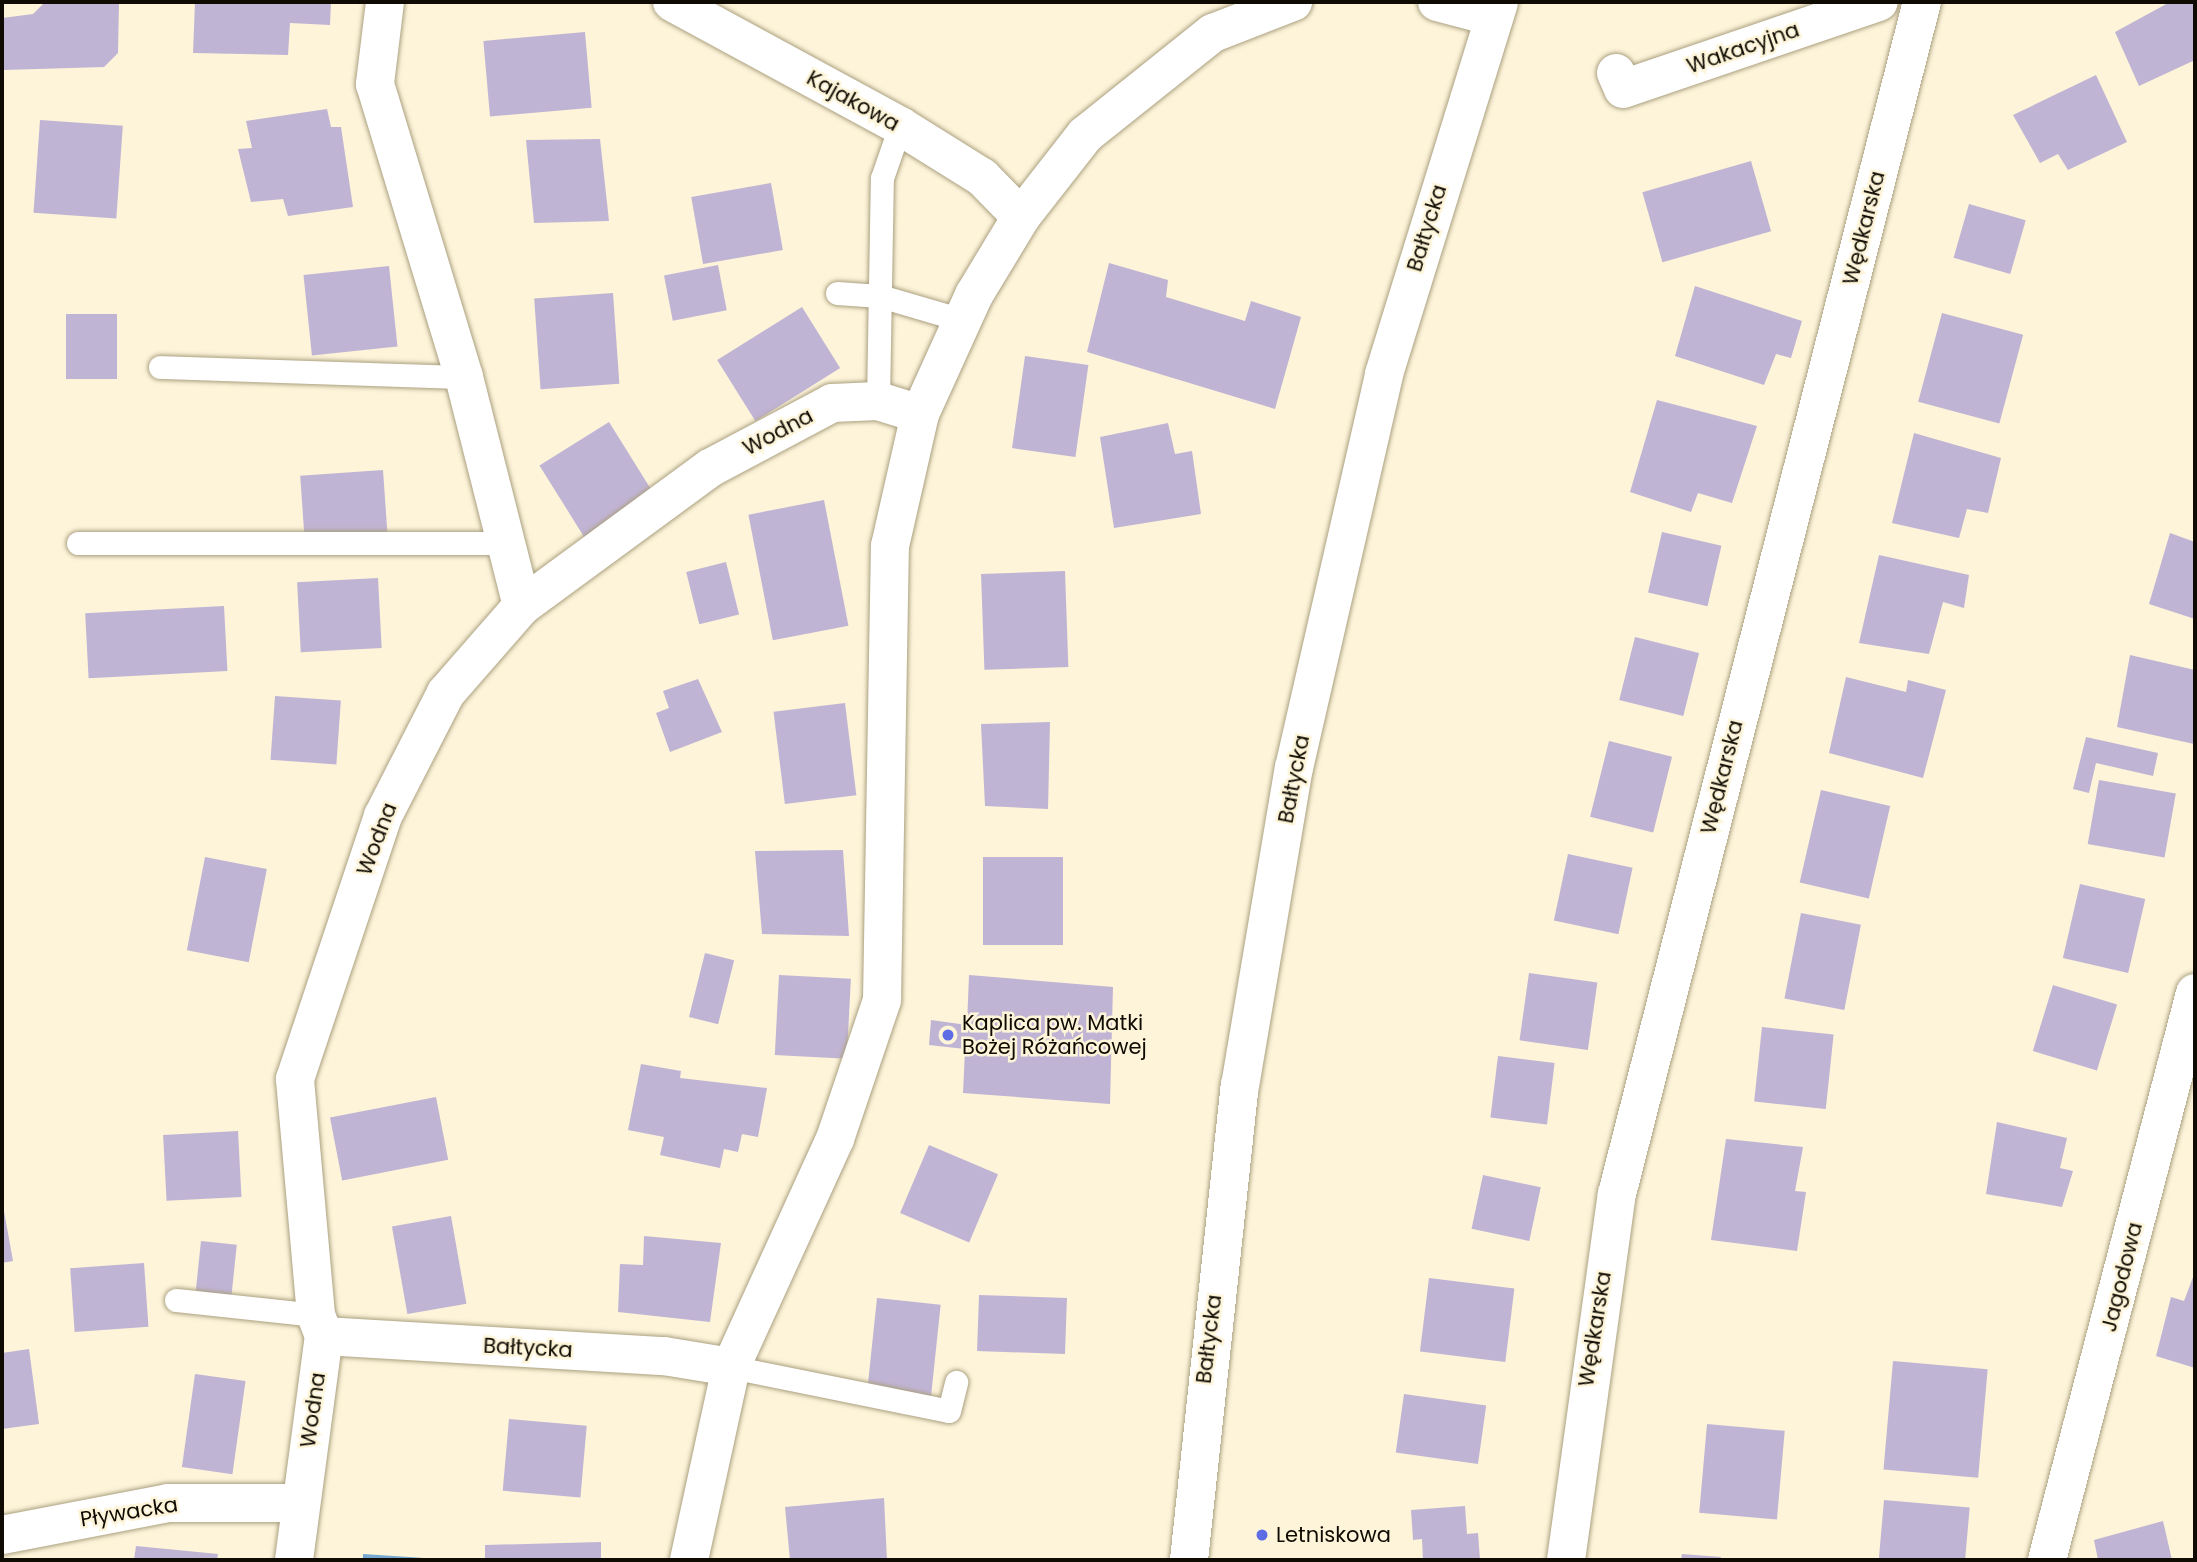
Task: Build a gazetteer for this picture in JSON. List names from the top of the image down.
{
  "streets": {
    "street": [
      "Wakacyjna",
      "Kajakowa",
      "Bałtycka",
      "Wędkarska",
      "Wodna",
      "Jagodowa",
      "Pływacka"
    ]
  },
  "crossings": [
    ["Bałtycka", "Wodna"],
    ["Wodna", "Pływacka"]
  ],
  "places": ["Kaplica pw. Matki Bożej Różańcowej", "Letniskowa"]
}
